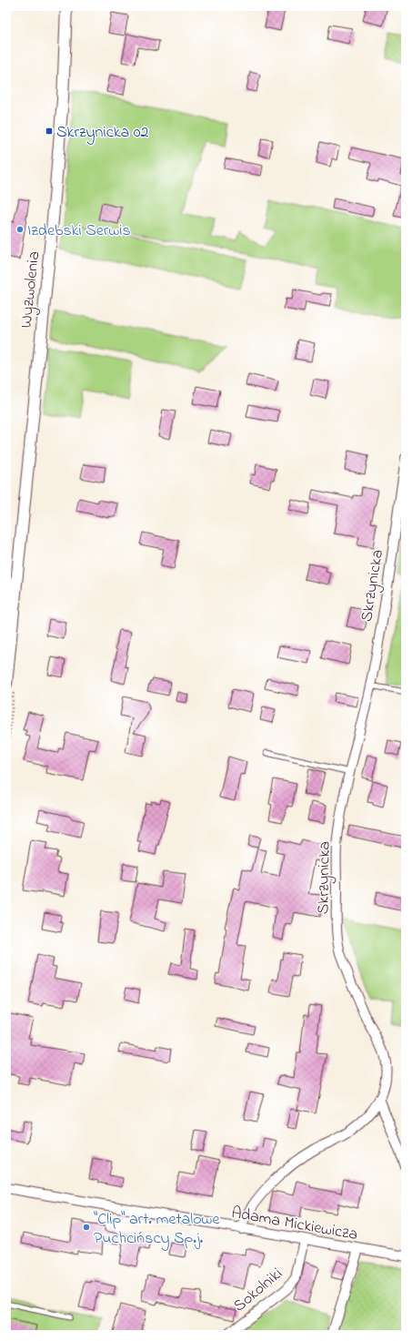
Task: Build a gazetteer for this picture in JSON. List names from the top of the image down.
{
  "streets": {
    "street": [
      "Wyzwolenia",
      "Skrzynicka",
      "Adama Mickiewicza",
      "Sokolniki"
    ]
  },
  "crossings": [
    ["Skrzynicka", "Adama Mickiewicza"],
    ["Adama Mickiewicza", "Sokolniki"]
  ],
  "places": {
    "transit": ["Skrzynicka 02"],
    "other": ["Izdebski Serwis", "\"Clip\" art. metalowe Puchcińscy Sp.j."]
  }
}
